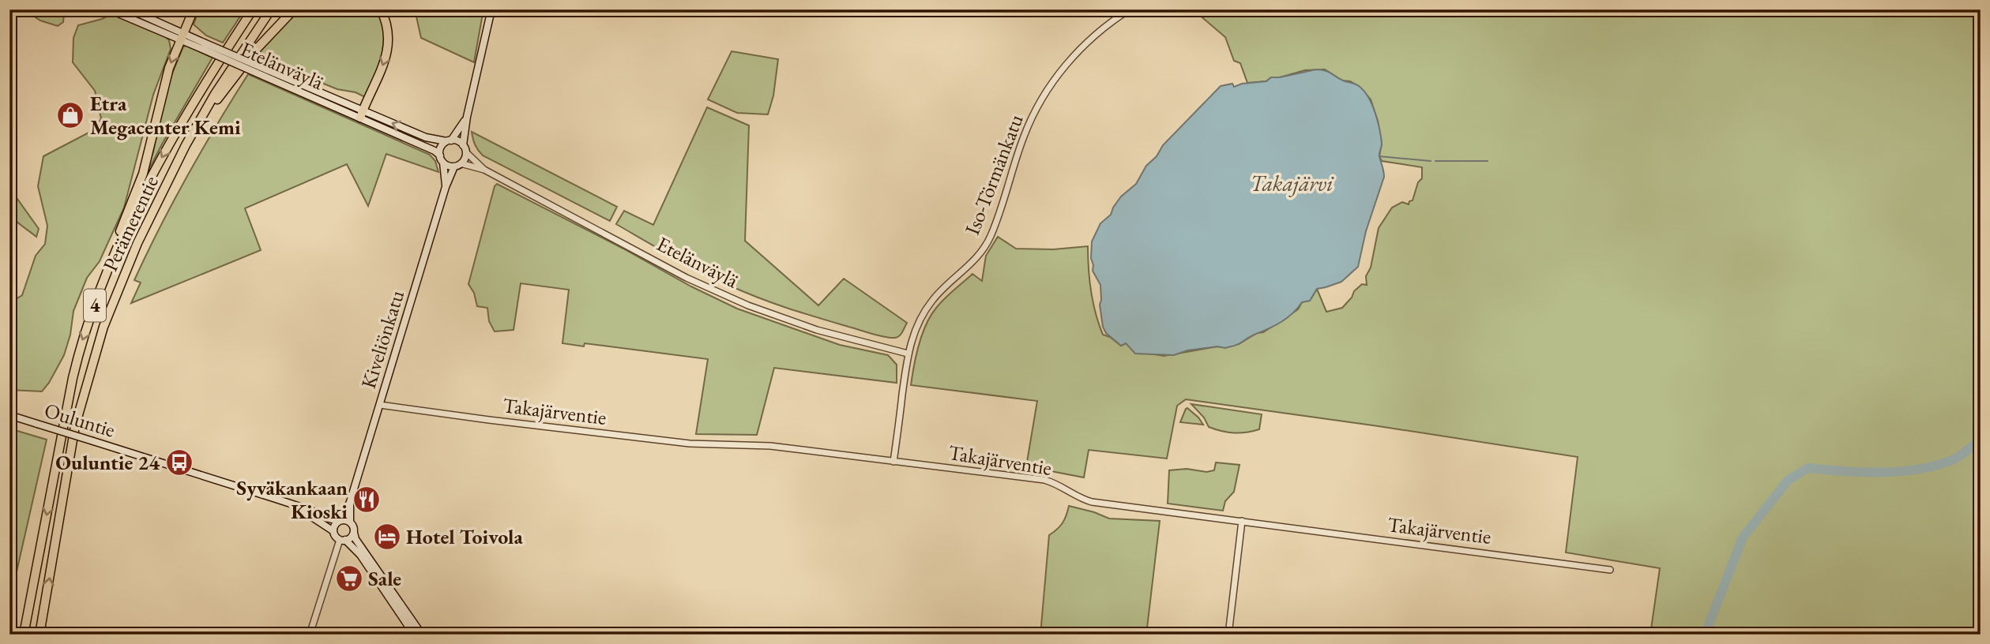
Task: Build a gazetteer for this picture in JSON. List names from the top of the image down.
{
  "streets": {
    "highway": ["Perämerentie", "4"],
    "main road": ["Etelänväylä", "Kiveliönkatu", "Ouluntie"],
    "street": ["Iso-Törmänkatu", "Takajärventie"]
  },
  "crossings": [
    ["Etelänväylä", "Iso-Törmänkatu"],
    ["Etelänväylä", "Kiveliönkatu"],
    ["Iso-Törmänkatu", "Takajärventie"],
    ["Kiveliönkatu", "Takajärventie"],
    ["Kiveliönkatu", "Ouluntie"]
  ],
  "water": ["Takajärvi"],
  "places": {
    "shop": ["Etra Megacenter Kemi"],
    "bus stop": ["Ouluntie 24"],
    "restaurant": ["Syväkankaan Kioski"],
    "hotel": ["Hotel Toivola"],
    "supermarket": ["Sale"]
  }
}
